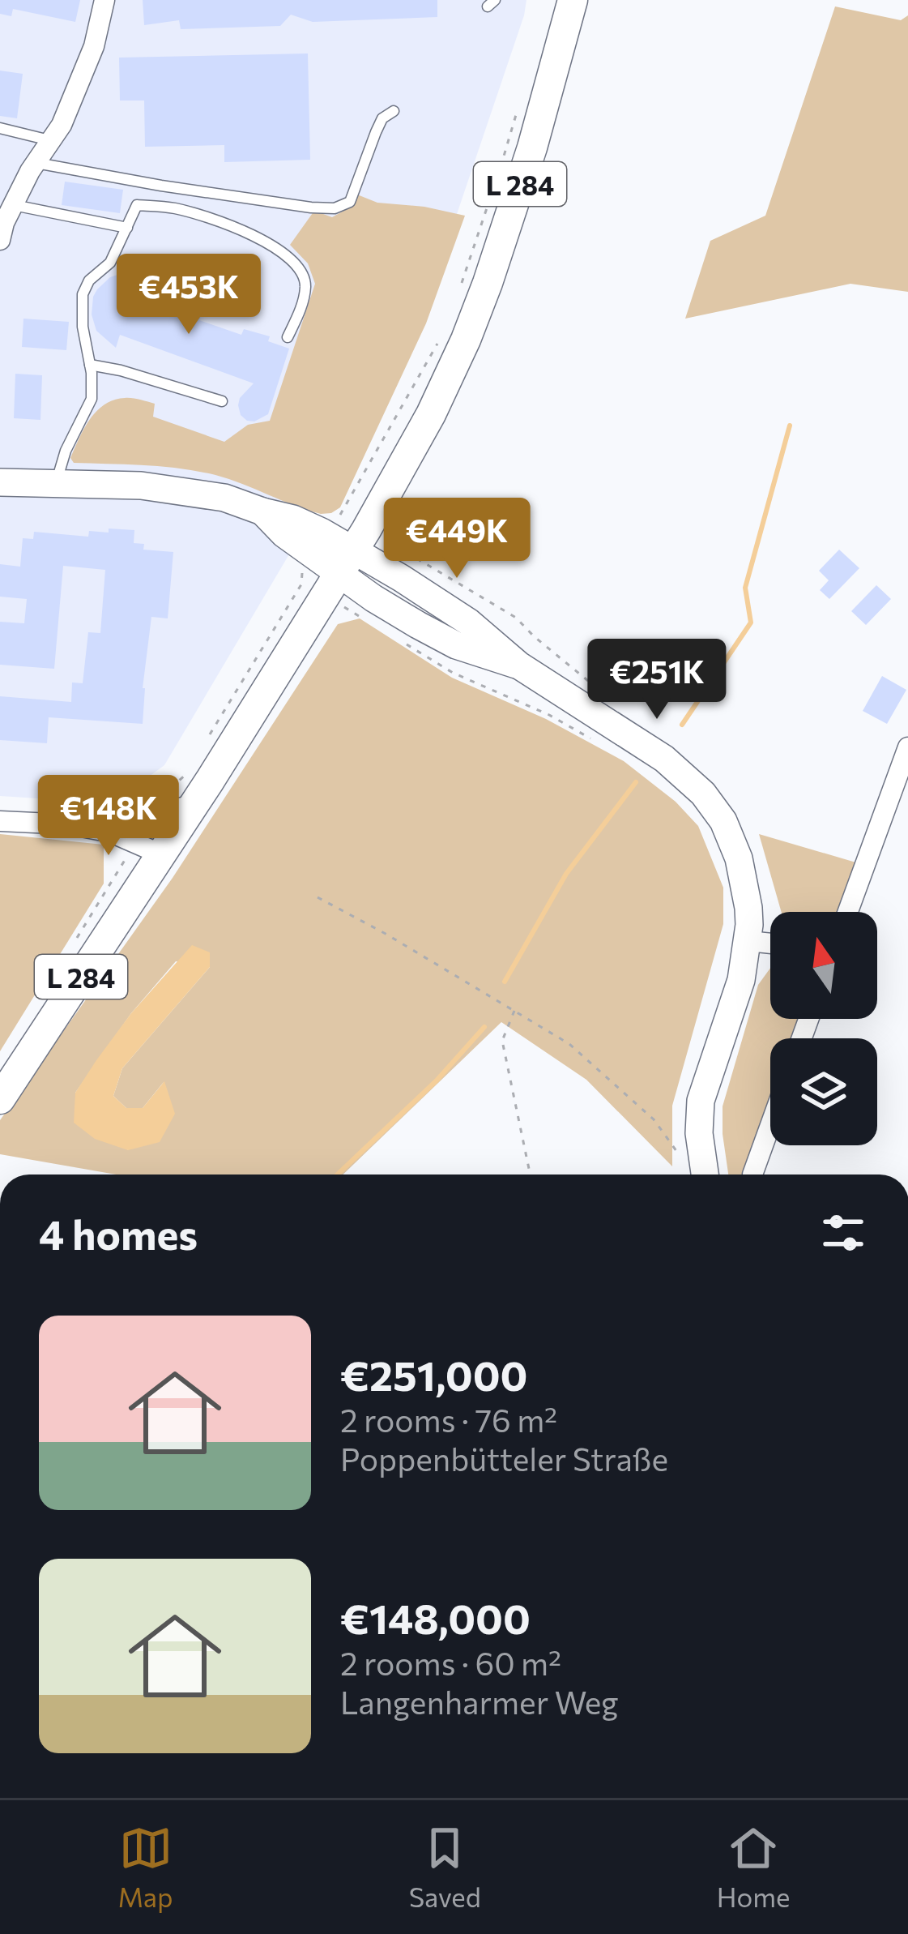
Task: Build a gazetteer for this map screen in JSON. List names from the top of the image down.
{
  "streets": {
    "main road": ["L 284"]
  },
  "north": "top",
  "page": {
    "price": [
      "€453K",
      "€449K",
      "€251K",
      "€148K"
    ],
    "heading": "4 homes",
    "list": [
      {
        "name": "€251,000",
        "note": "2 rooms · 76 m² · Poppenbütteler Straße"
      },
      {
        "name": "€148,000",
        "note": "2 rooms · 60 m² · Langenharmer Weg"
      }
    ],
    "tabs": ["Map", "Saved", "Home"]
  }
}
